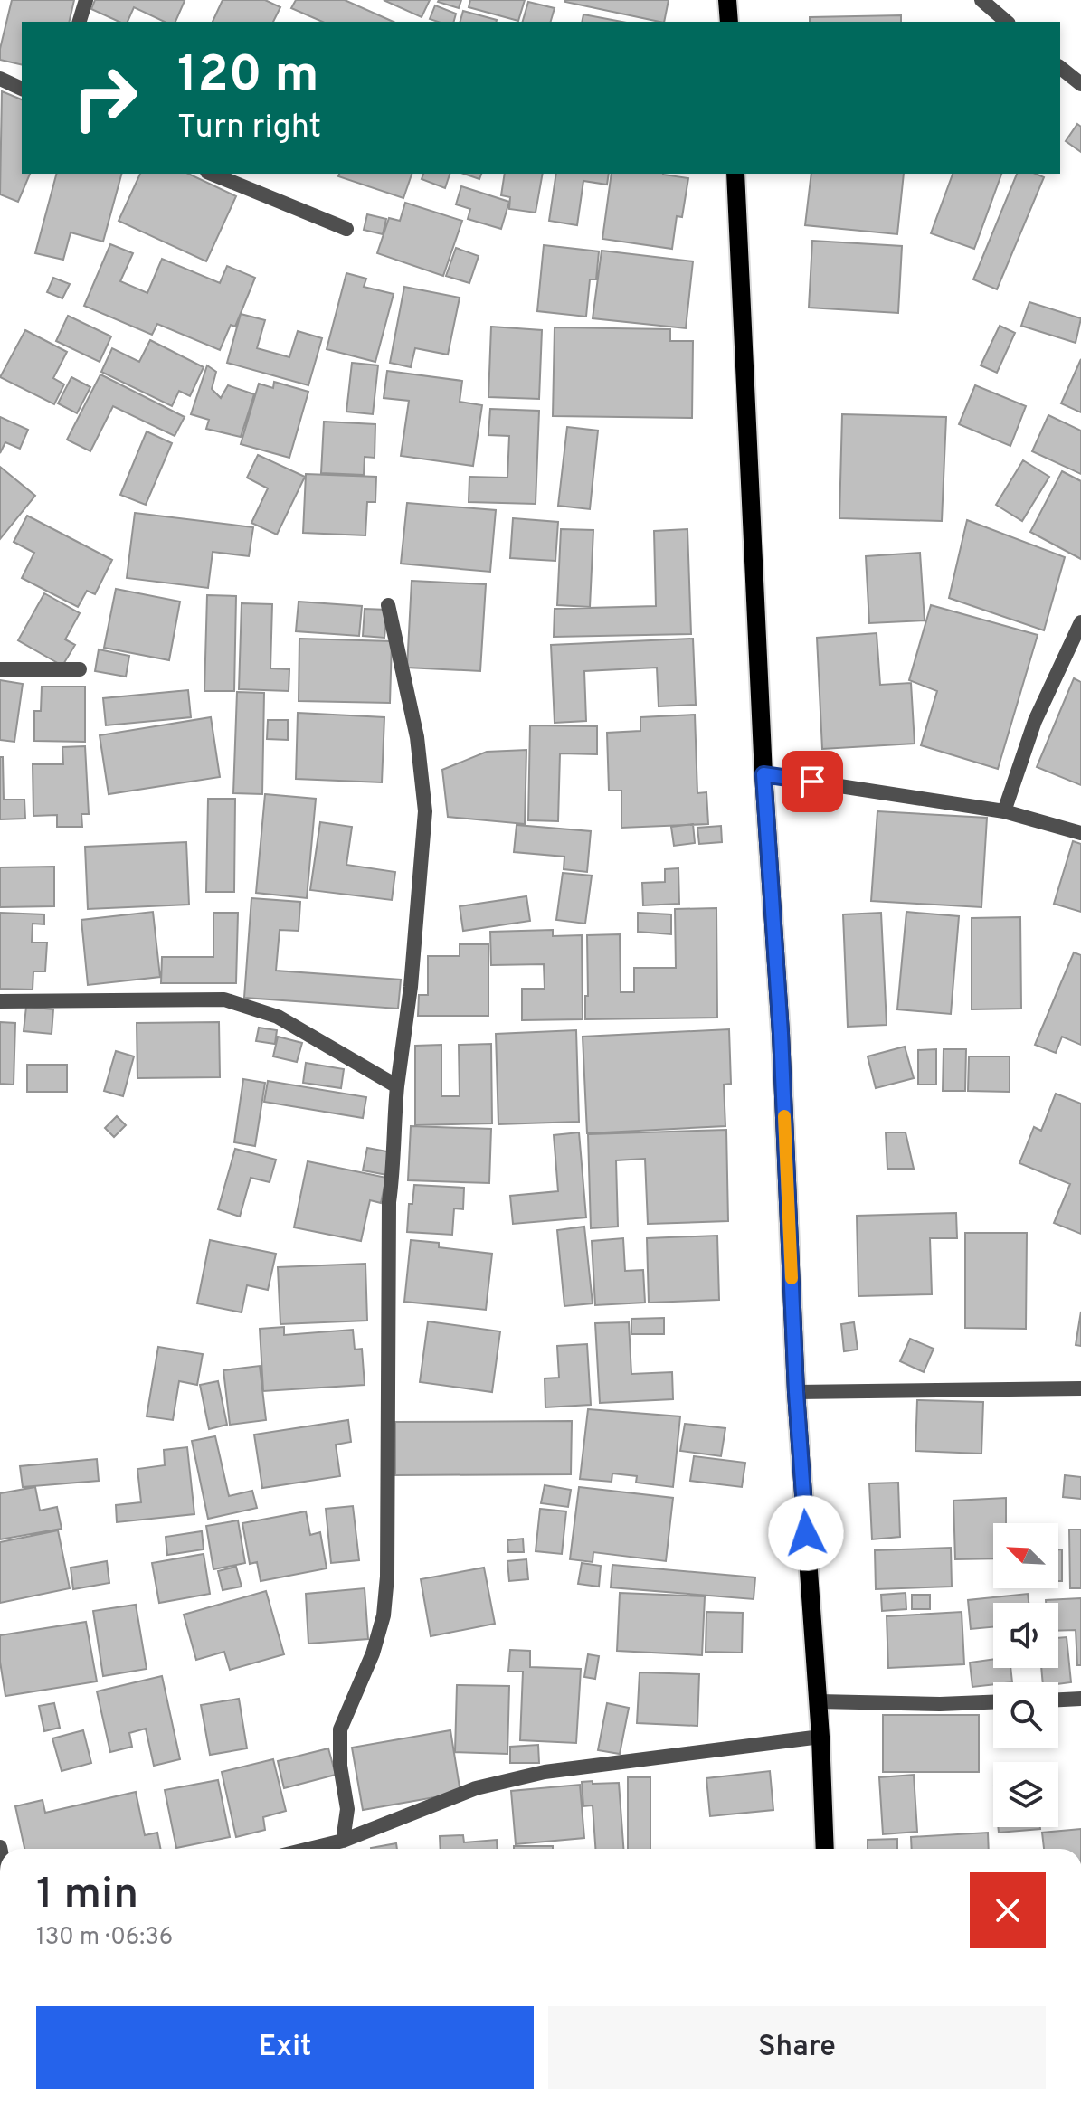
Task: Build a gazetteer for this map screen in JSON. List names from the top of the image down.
{
  "north": "top left",
  "page": {
    "turn": ["120 m", "Turn right"],
    "heading": ["1 min", "130 m · 06:36"],
    "buttons": ["Exit", "Share"]
  }
}
